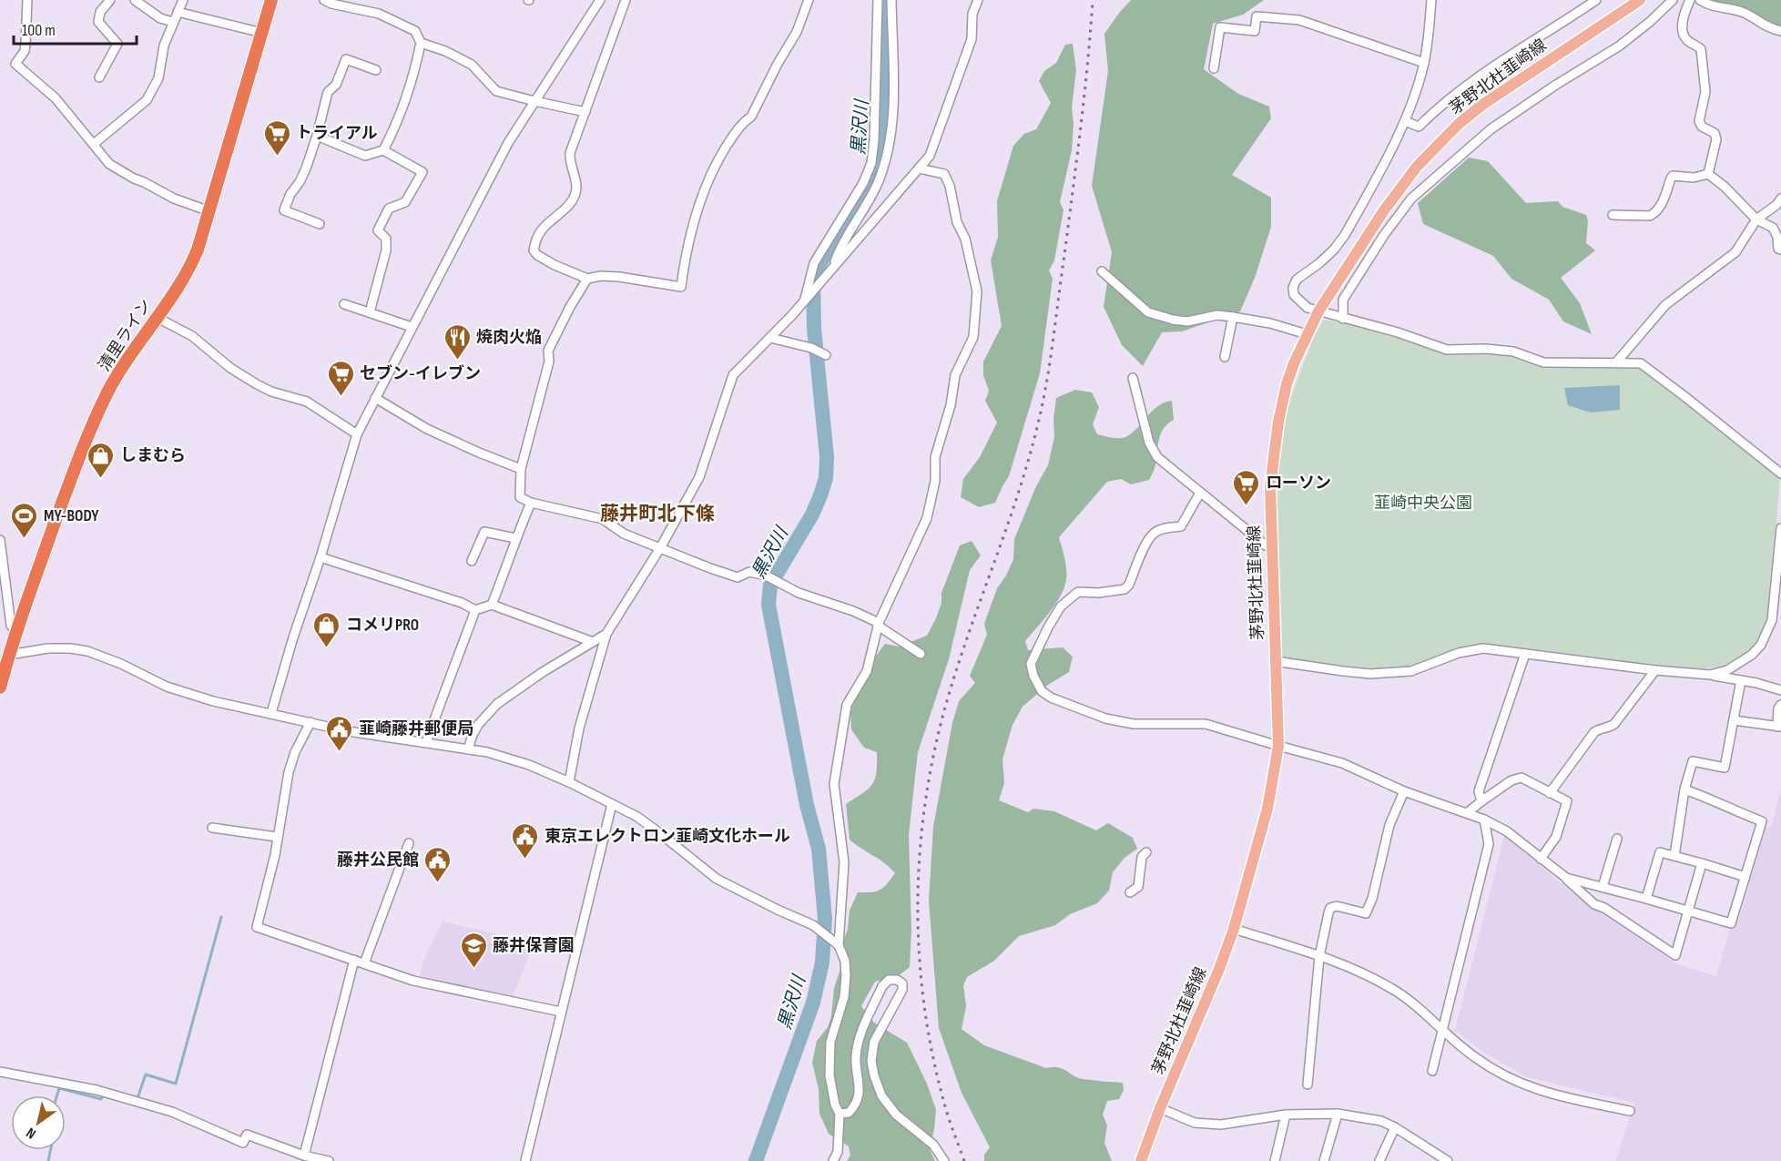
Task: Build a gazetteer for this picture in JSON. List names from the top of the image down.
{
  "streets": {
    "highway": ["清里ライン"],
    "main road": ["茅野北杜韮崎線"]
  },
  "districts": ["藤井町北下條"],
  "water": ["黒沢川"],
  "parks": ["韮崎中央公園"],
  "places": {
    "supermarket": ["トライアル", "セブン-イレブン", "ローソン"],
    "restaurant": ["焼肉火焔"],
    "shop": ["しまむら", "コメリPRO"],
    "sports": ["MY-BODY"],
    "public building": ["韮崎藤井郵便局", "東京エレクトロン韮崎文化ホール", "藤井公民館"],
    "school or university": ["藤井保育園"]
  },
  "scale_bar": "100 m",
  "north": "bottom left"
}
